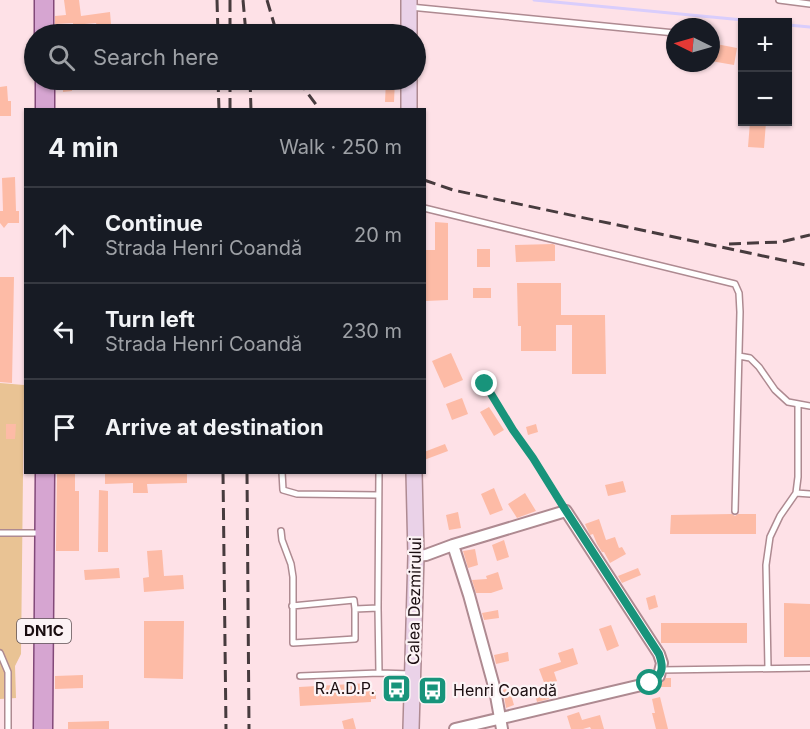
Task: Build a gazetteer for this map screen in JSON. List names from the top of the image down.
{
  "streets": {
    "main road": ["Calea Dezmirului", "DN1C"]
  },
  "places": {
    "bus stop": ["R.A.D.P.", "Henri Coandă"]
  },
  "north": "left",
  "page": {
    "map_buttons": ["+", "−"],
    "search": "Search here",
    "heading": ["4 min", "Walk · 250 m"],
    "list": [
      ["Continue", "Strada Henri Coandă", "20 m"],
      ["Turn left", "Strada Henri Coandă", "230 m"],
      "Arrive at destination"
    ]
  }
}
